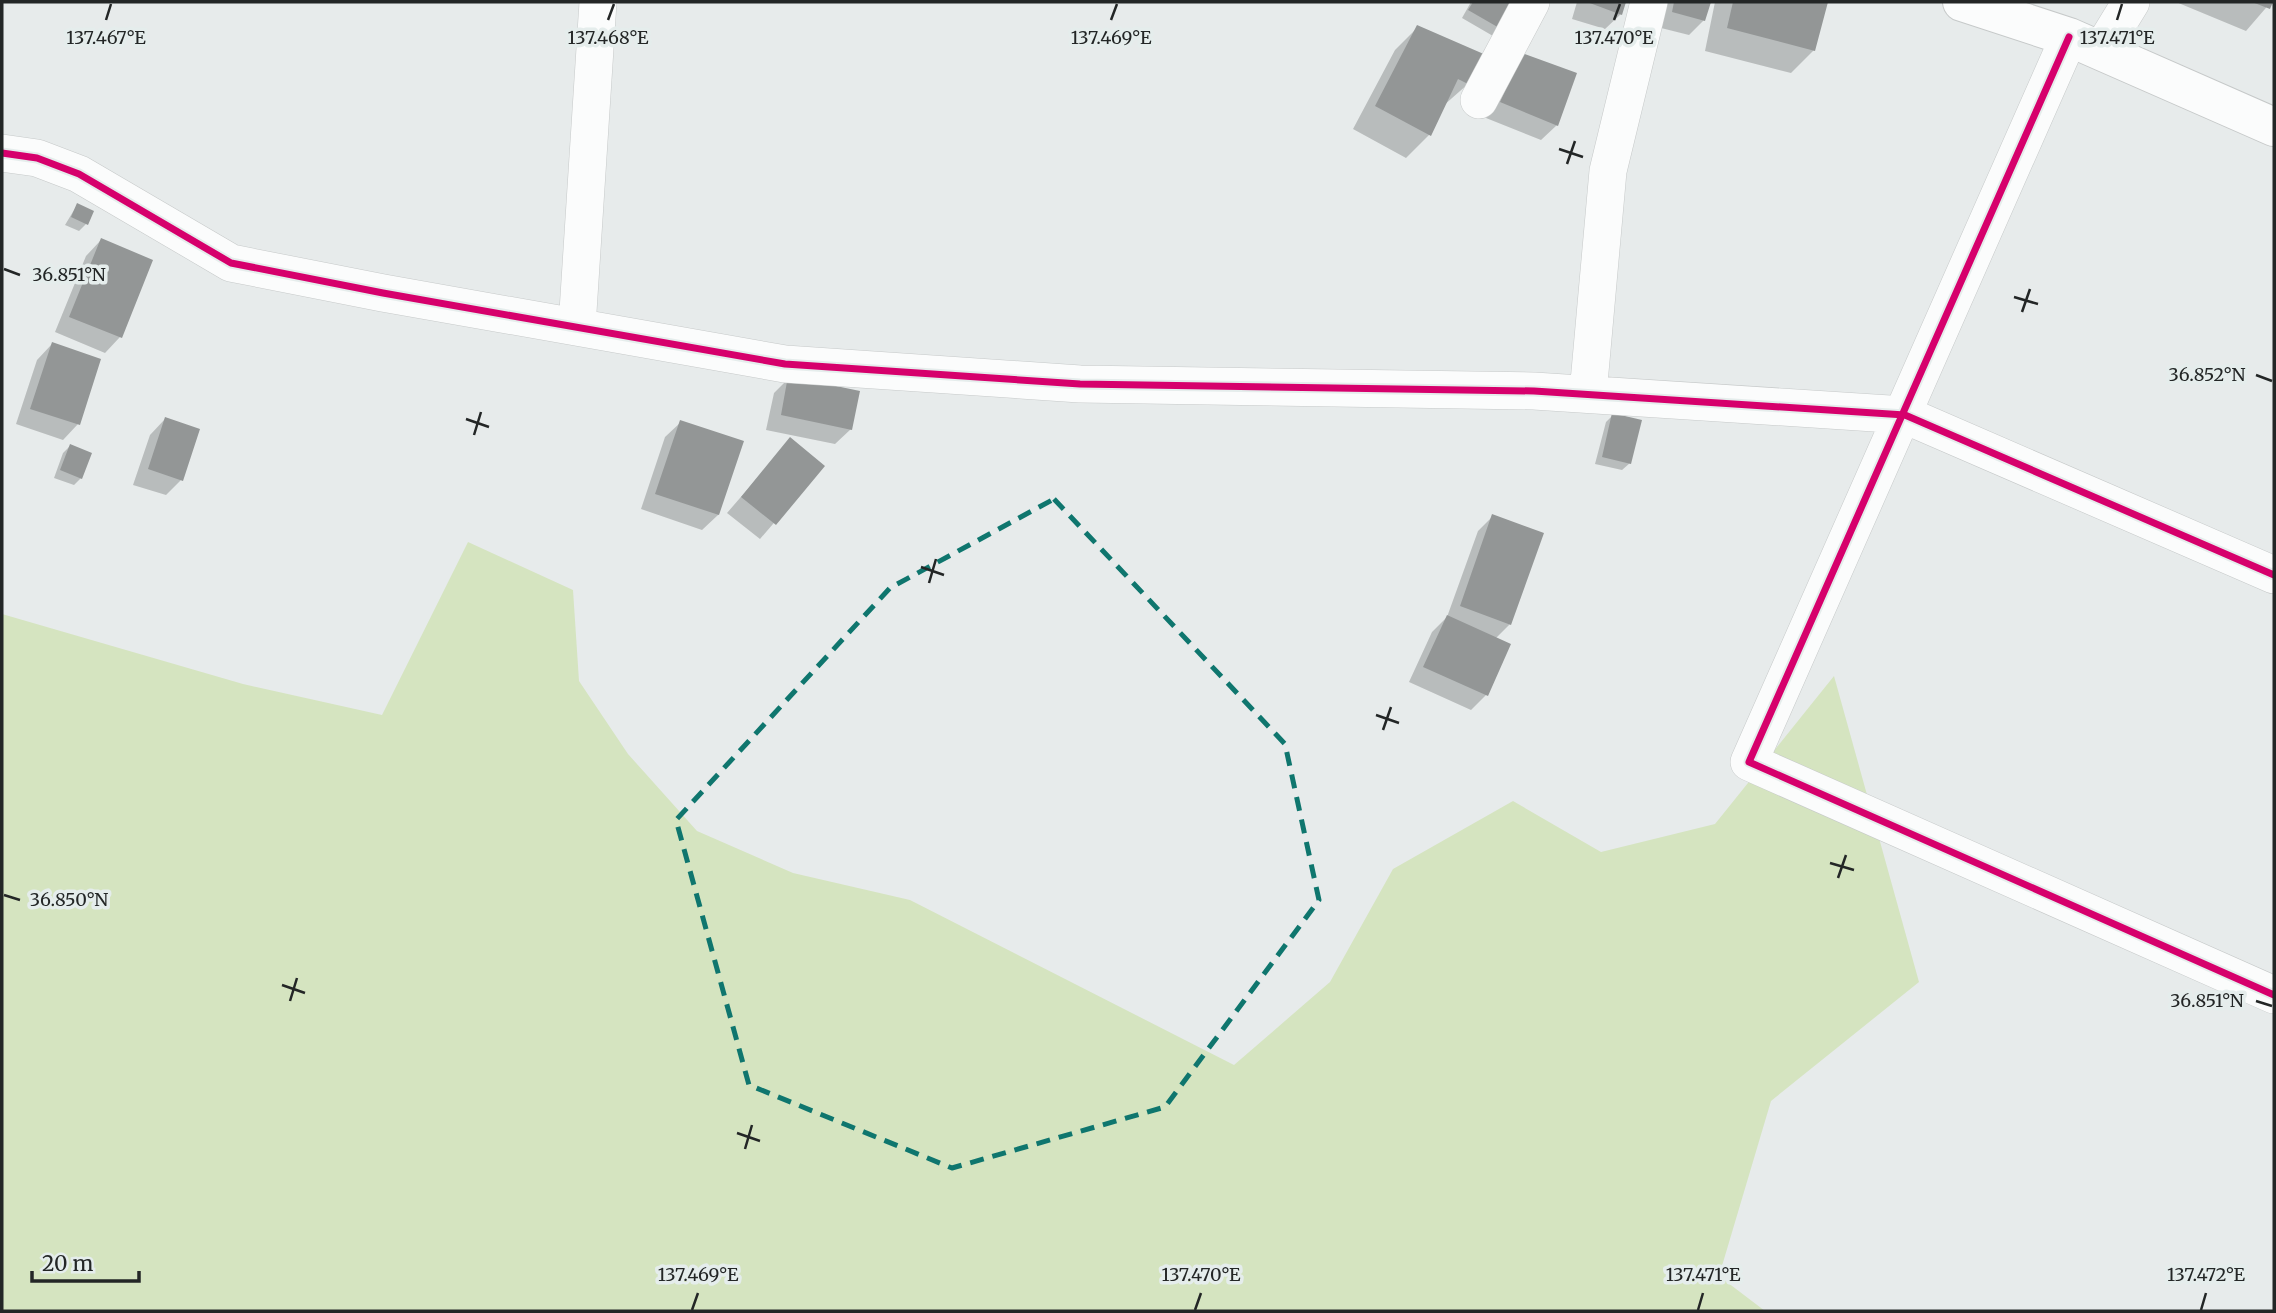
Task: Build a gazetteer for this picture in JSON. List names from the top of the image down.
{
  "scale_bar": "20 m",
  "coordinates": [
    "137.467°E",
    "137.468°E",
    "137.469°E",
    "137.470°E",
    "137.471°E",
    "36.851°N",
    "36.852°N",
    "36.850°N",
    "137.472°E"
  ]
}
